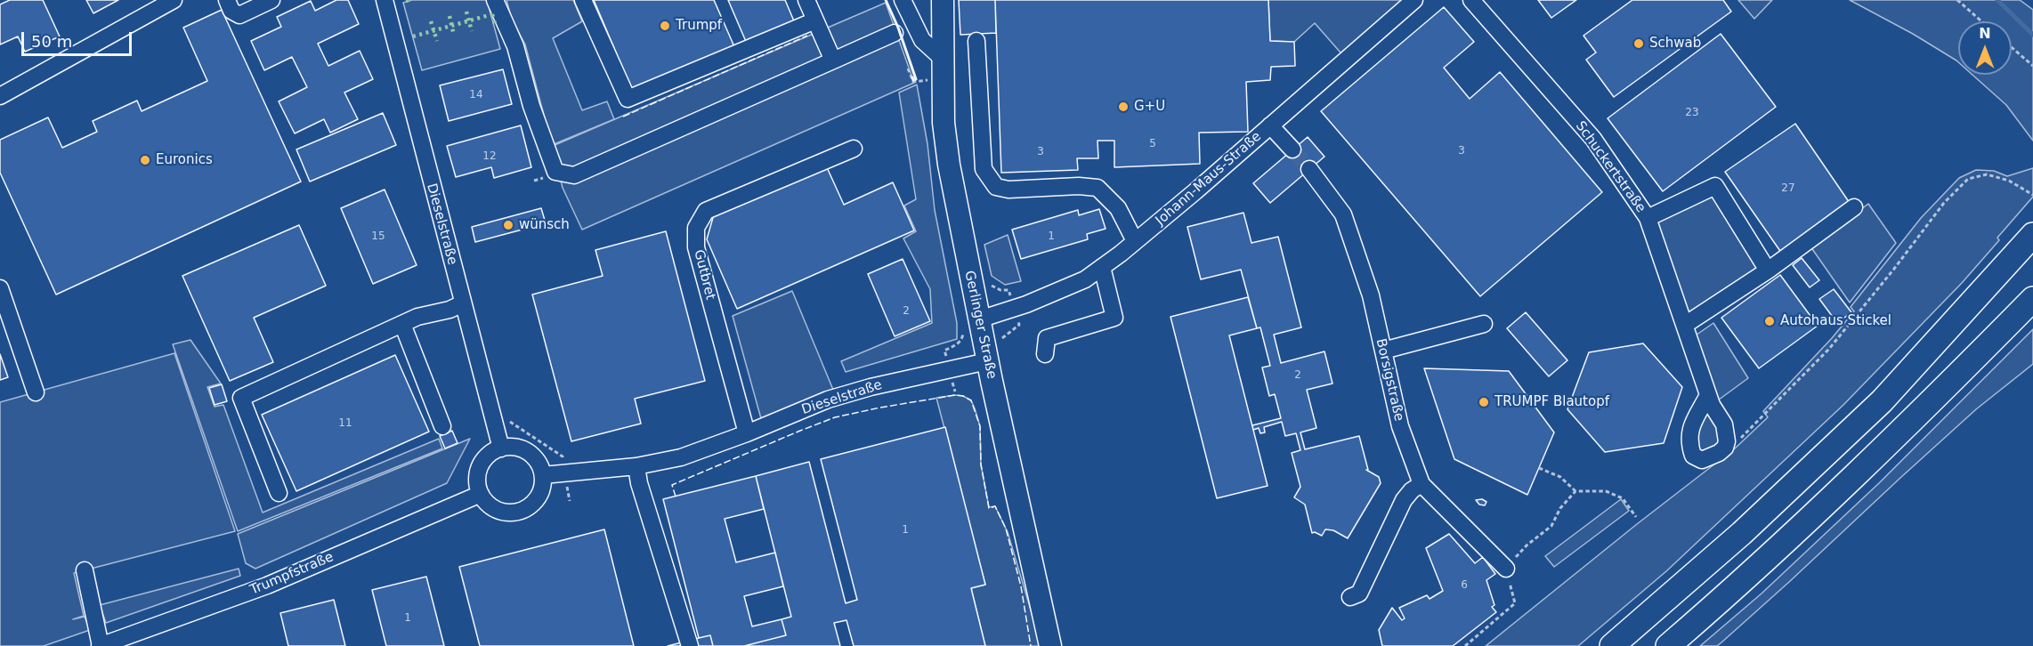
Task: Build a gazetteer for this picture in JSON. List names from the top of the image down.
{
  "streets": {
    "main road": ["Gerlinger Straße"],
    "street": [
      "Schuckertstraße",
      "Johann-Maus-Straße",
      "Dieselstraße",
      "Gutbret",
      "Borsigstraße",
      "Trumpfstraße"
    ]
  },
  "crossings": [
    ["Johann-Maus-Straße", "Gerlinger Straße"],
    ["Dieselstraße", "Gutbret"],
    ["Dieselstraße", "Gerlinger Straße"],
    ["Dieselstraße", "Trumpfstraße"]
  ],
  "places": [
    "Trumpf",
    "Schwab",
    "G+U",
    "Euronics",
    "wünsch",
    "Autohaus Stickel",
    "TRUMPF Blautopf"
  ],
  "house_numbers": [
    "14",
    "23",
    "5",
    "3",
    "3",
    "12",
    "27",
    "15",
    "1",
    "2",
    "2",
    "11",
    "1",
    "6",
    "1"
  ],
  "scale_bar": "50 m",
  "north": "top"
}
